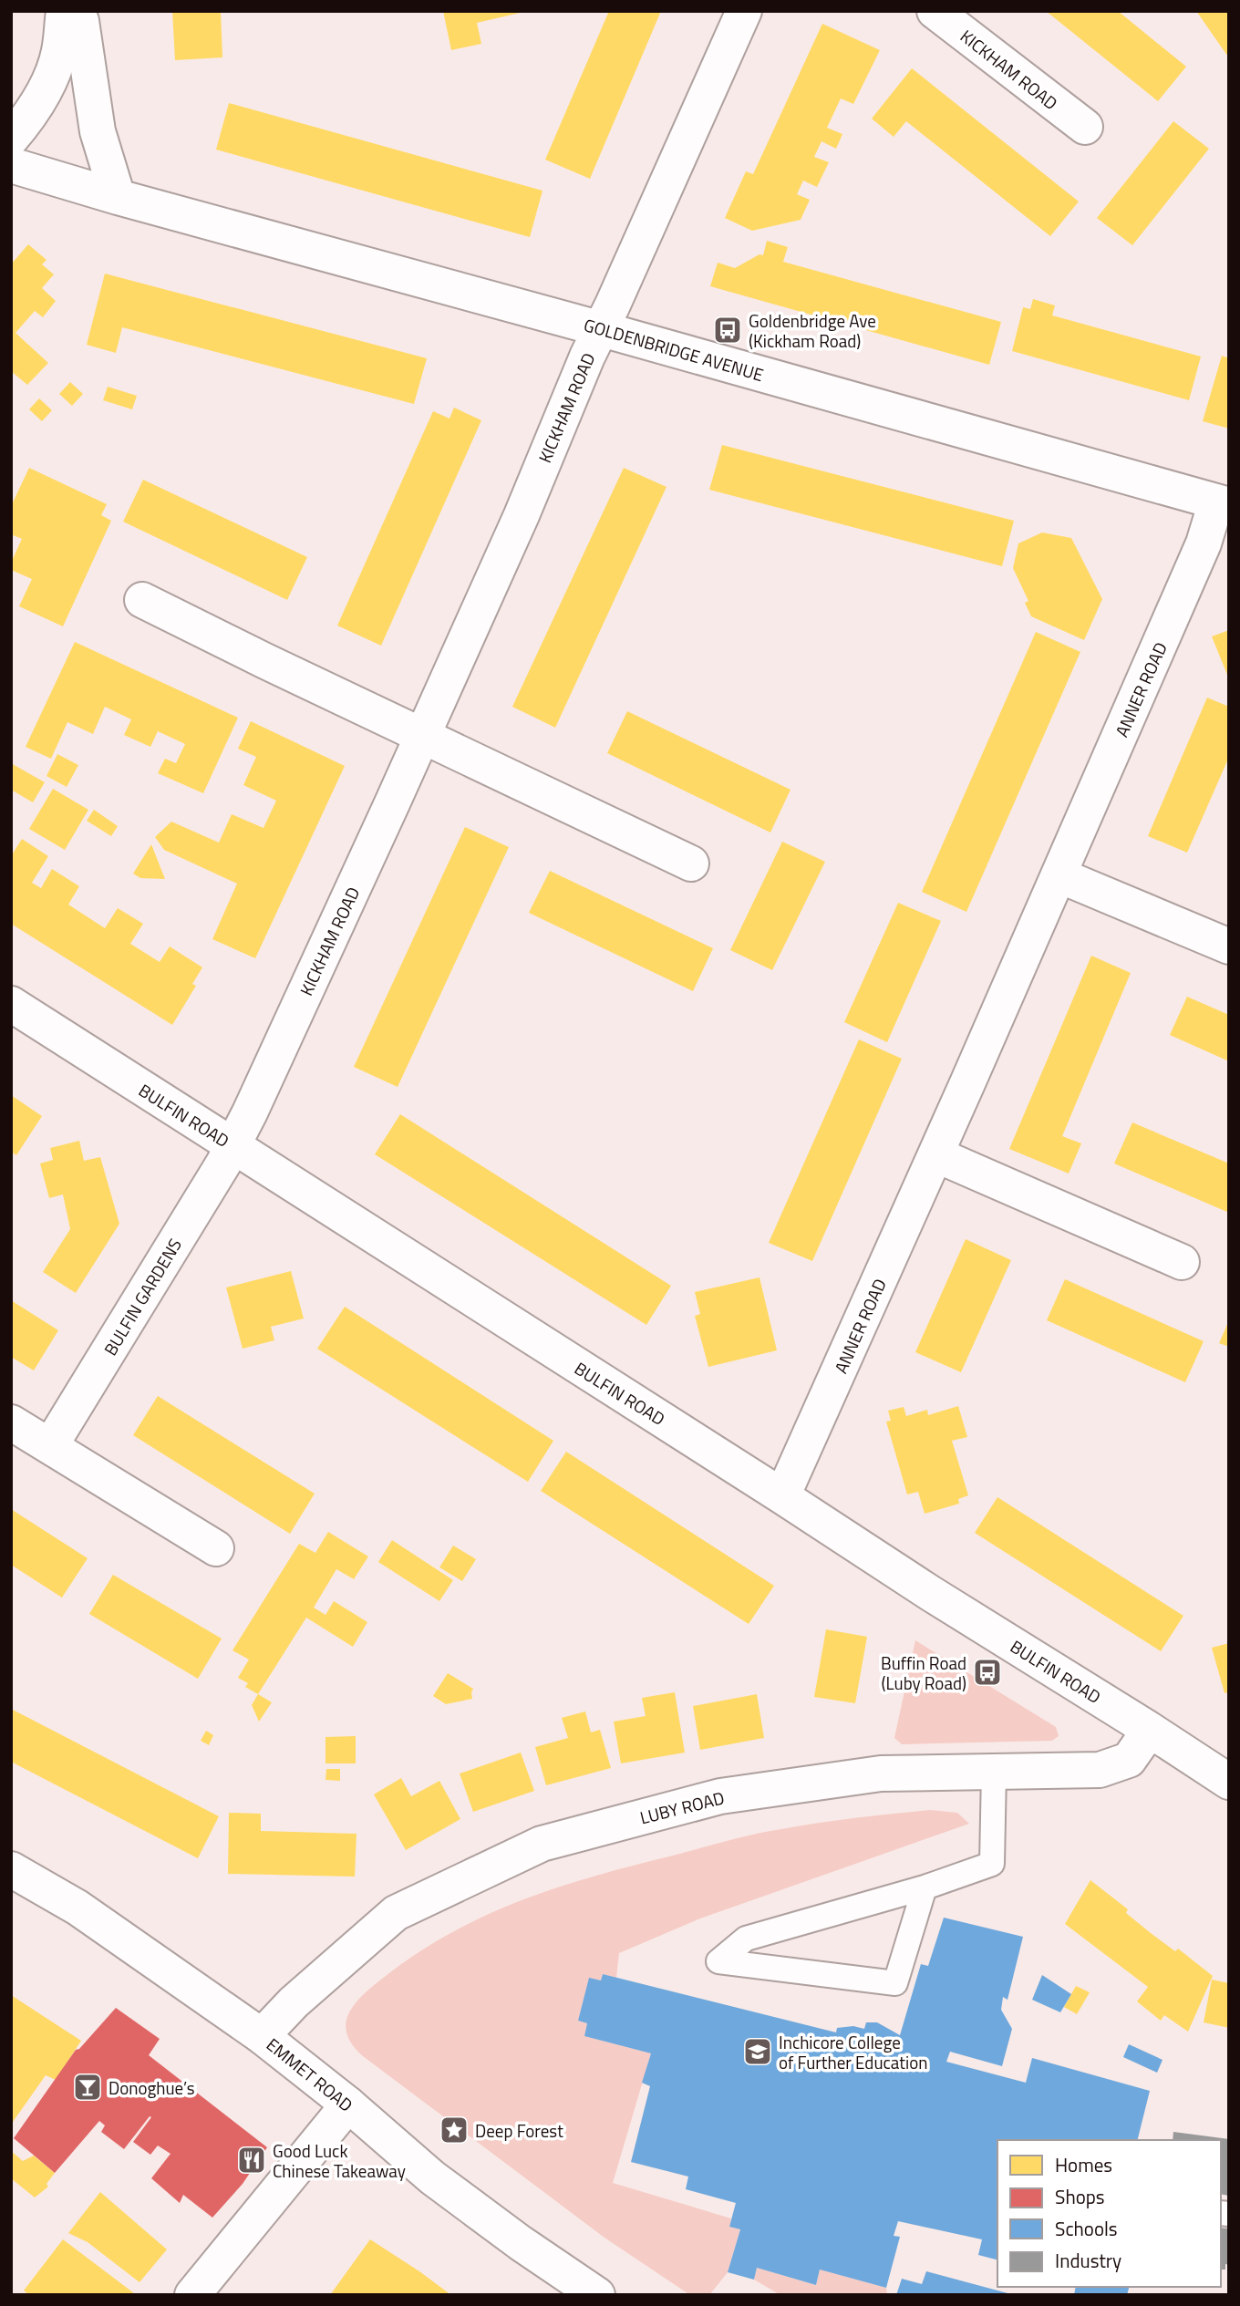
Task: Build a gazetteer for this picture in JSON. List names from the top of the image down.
{
  "streets": {
    "street": [
      "KICKHAM ROAD",
      "GOLDENBRIDGE AVENUE",
      "ANNER ROAD",
      "BULFIN ROAD",
      "BULFIN GARDENS",
      "LUBY ROAD",
      "EMMET ROAD"
    ]
  },
  "crossings": [
    ["KICKHAM ROAD", "GOLDENBRIDGE AVENUE"],
    ["KICKHAM ROAD", "BULFIN ROAD"],
    ["KICKHAM ROAD", "BULFIN GARDENS"],
    ["GOLDENBRIDGE AVENUE", "ANNER ROAD"],
    ["ANNER ROAD", "BULFIN ROAD"],
    ["BULFIN ROAD", "BULFIN GARDENS"],
    ["BULFIN ROAD", "LUBY ROAD"],
    ["LUBY ROAD", "EMMET ROAD"]
  ],
  "places": {
    "bus stop": ["Goldenbridge Ave (Kickham Road)", "Buffin Road (Luby Road)"],
    "school or university": ["Inchicore College of Further Education"],
    "bar": ["Donoghue’s"],
    "place": ["Deep Forest"],
    "restaurant": ["Good Luck Chinese Takeaway"]
  },
  "legend": [
    "Homes",
    "Shops",
    "Schools",
    "Industry"
  ]
}
